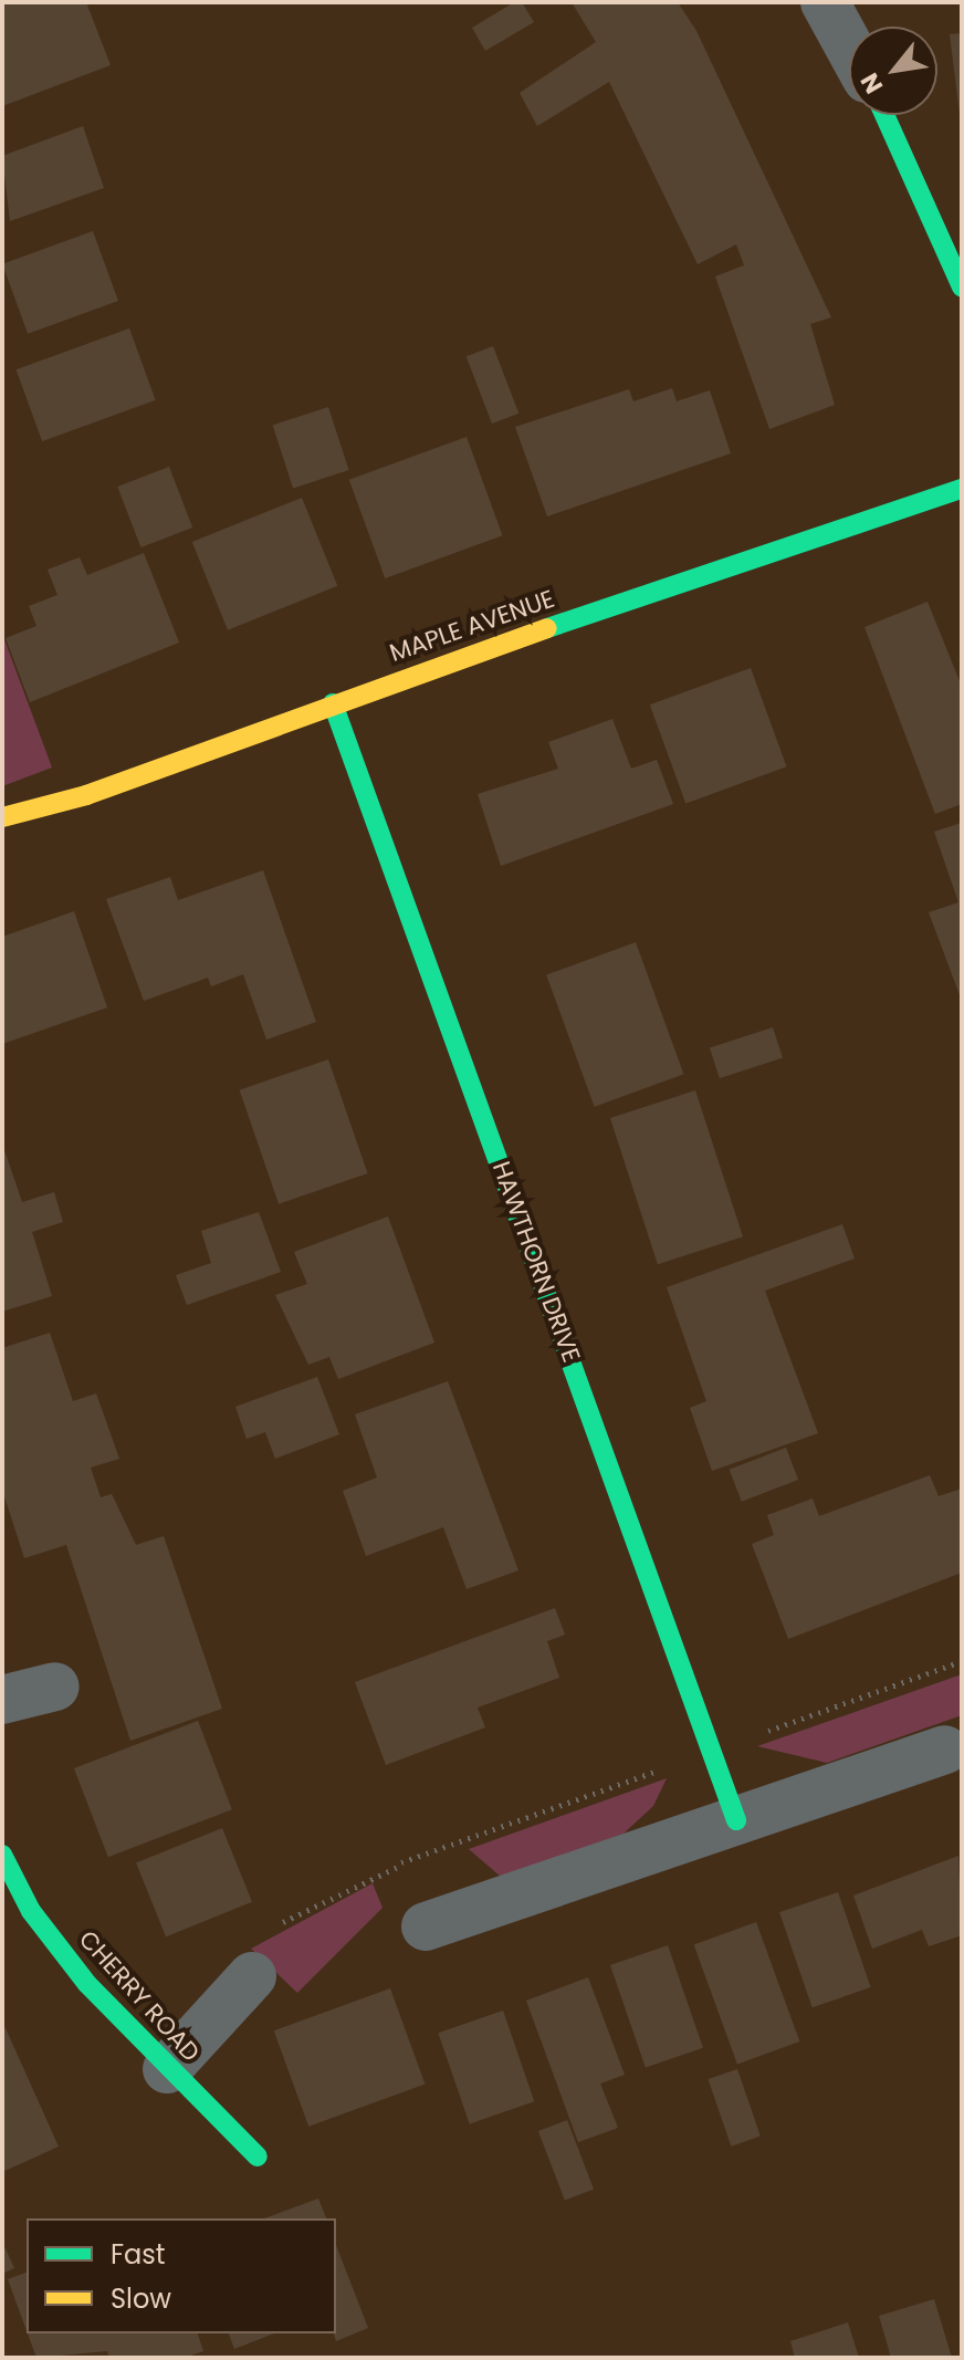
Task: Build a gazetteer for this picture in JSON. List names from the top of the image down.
{
  "streets": {
    "street": ["MAPLE AVENUE", "HAWTHORN DRIVE", "CHERRY ROAD"]
  },
  "crossings": [
    ["MAPLE AVENUE", "HAWTHORN DRIVE"]
  ],
  "legend": ["Fast", "Slow"],
  "north": "bottom left"
}
